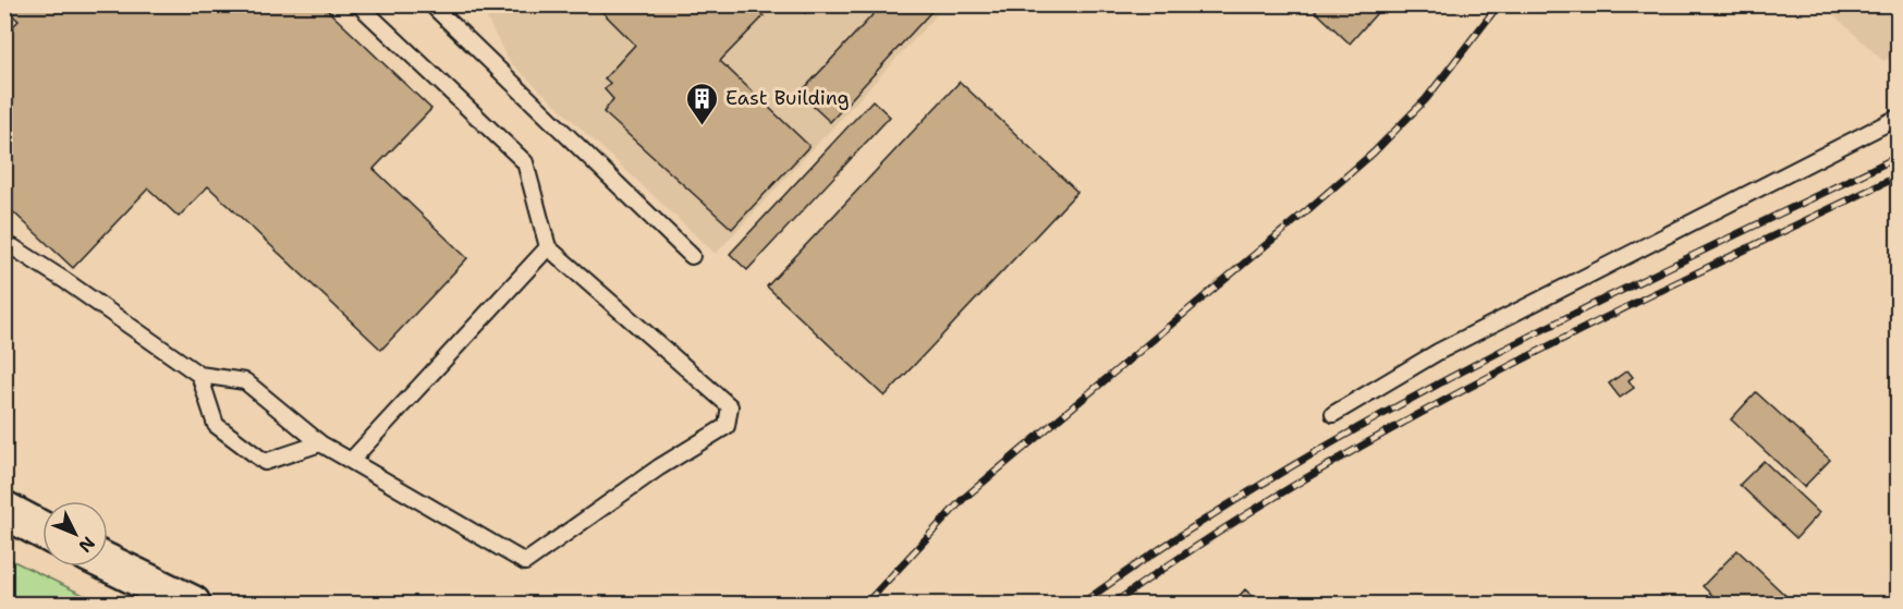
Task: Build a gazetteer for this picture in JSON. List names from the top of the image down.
{
  "places": {
    "building": ["East Building"]
  },
  "north": "bottom right"
}
